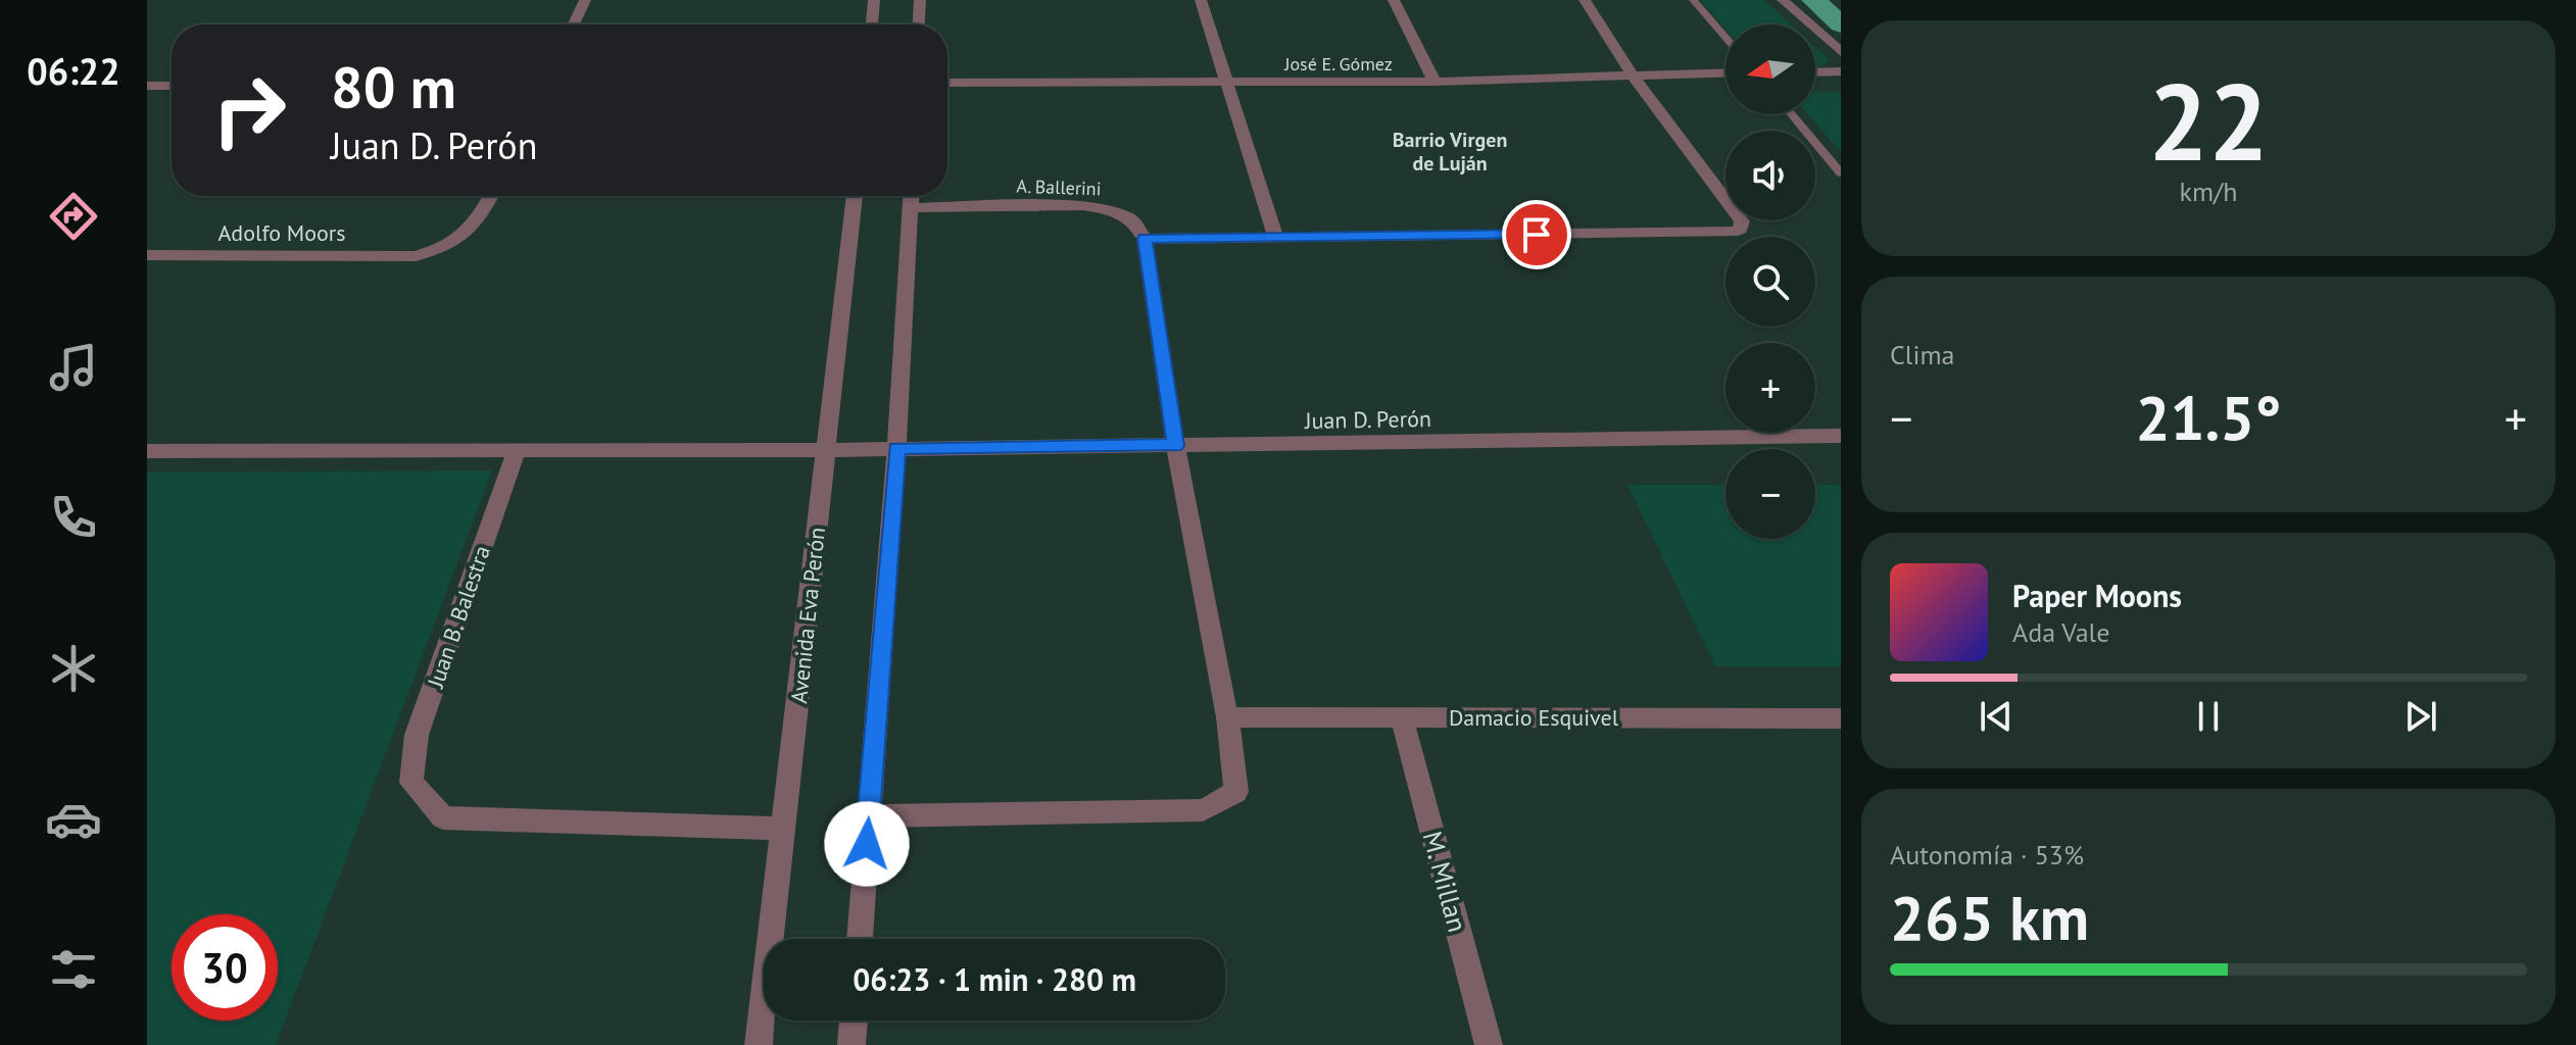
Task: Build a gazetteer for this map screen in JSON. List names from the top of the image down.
{
  "streets": {
    "street": [
      "José E. Gómez",
      "A. Ballerini",
      "Adolfo Moors",
      "Juan D. Perón",
      "Avenida Eva Perón",
      "Juan B. Balestra",
      "Damacio Esquivel",
      "M. Millan"
    ]
  },
  "crossings": [
    ["Juan D. Perón", "Avenida Eva Perón"],
    ["Juan D. Perón", "Juan B. Balestra"],
    ["Avenida Eva Perón", "Juan B. Balestra"],
    ["Damacio Esquivel", "M. Millan"]
  ],
  "districts": ["Barrio Virgen de Luján"],
  "north": "left",
  "page": {
    "tabs": "06:22",
    "tile": [
      ["22", "km/h"],
      "Clima",
      ["Autonomía · 53%", "265 km"]
    ],
    "map_buttons": ["+", "−"],
    "turn": ["80 m", "Juan D. Perón"],
    "heat": ["−", "21.5°", "+"],
    "song": ["Paper Moons", "Ada Vale"],
    "limit": "30",
    "trip": "06:23 · 1 min · 280 m"
  }
}
